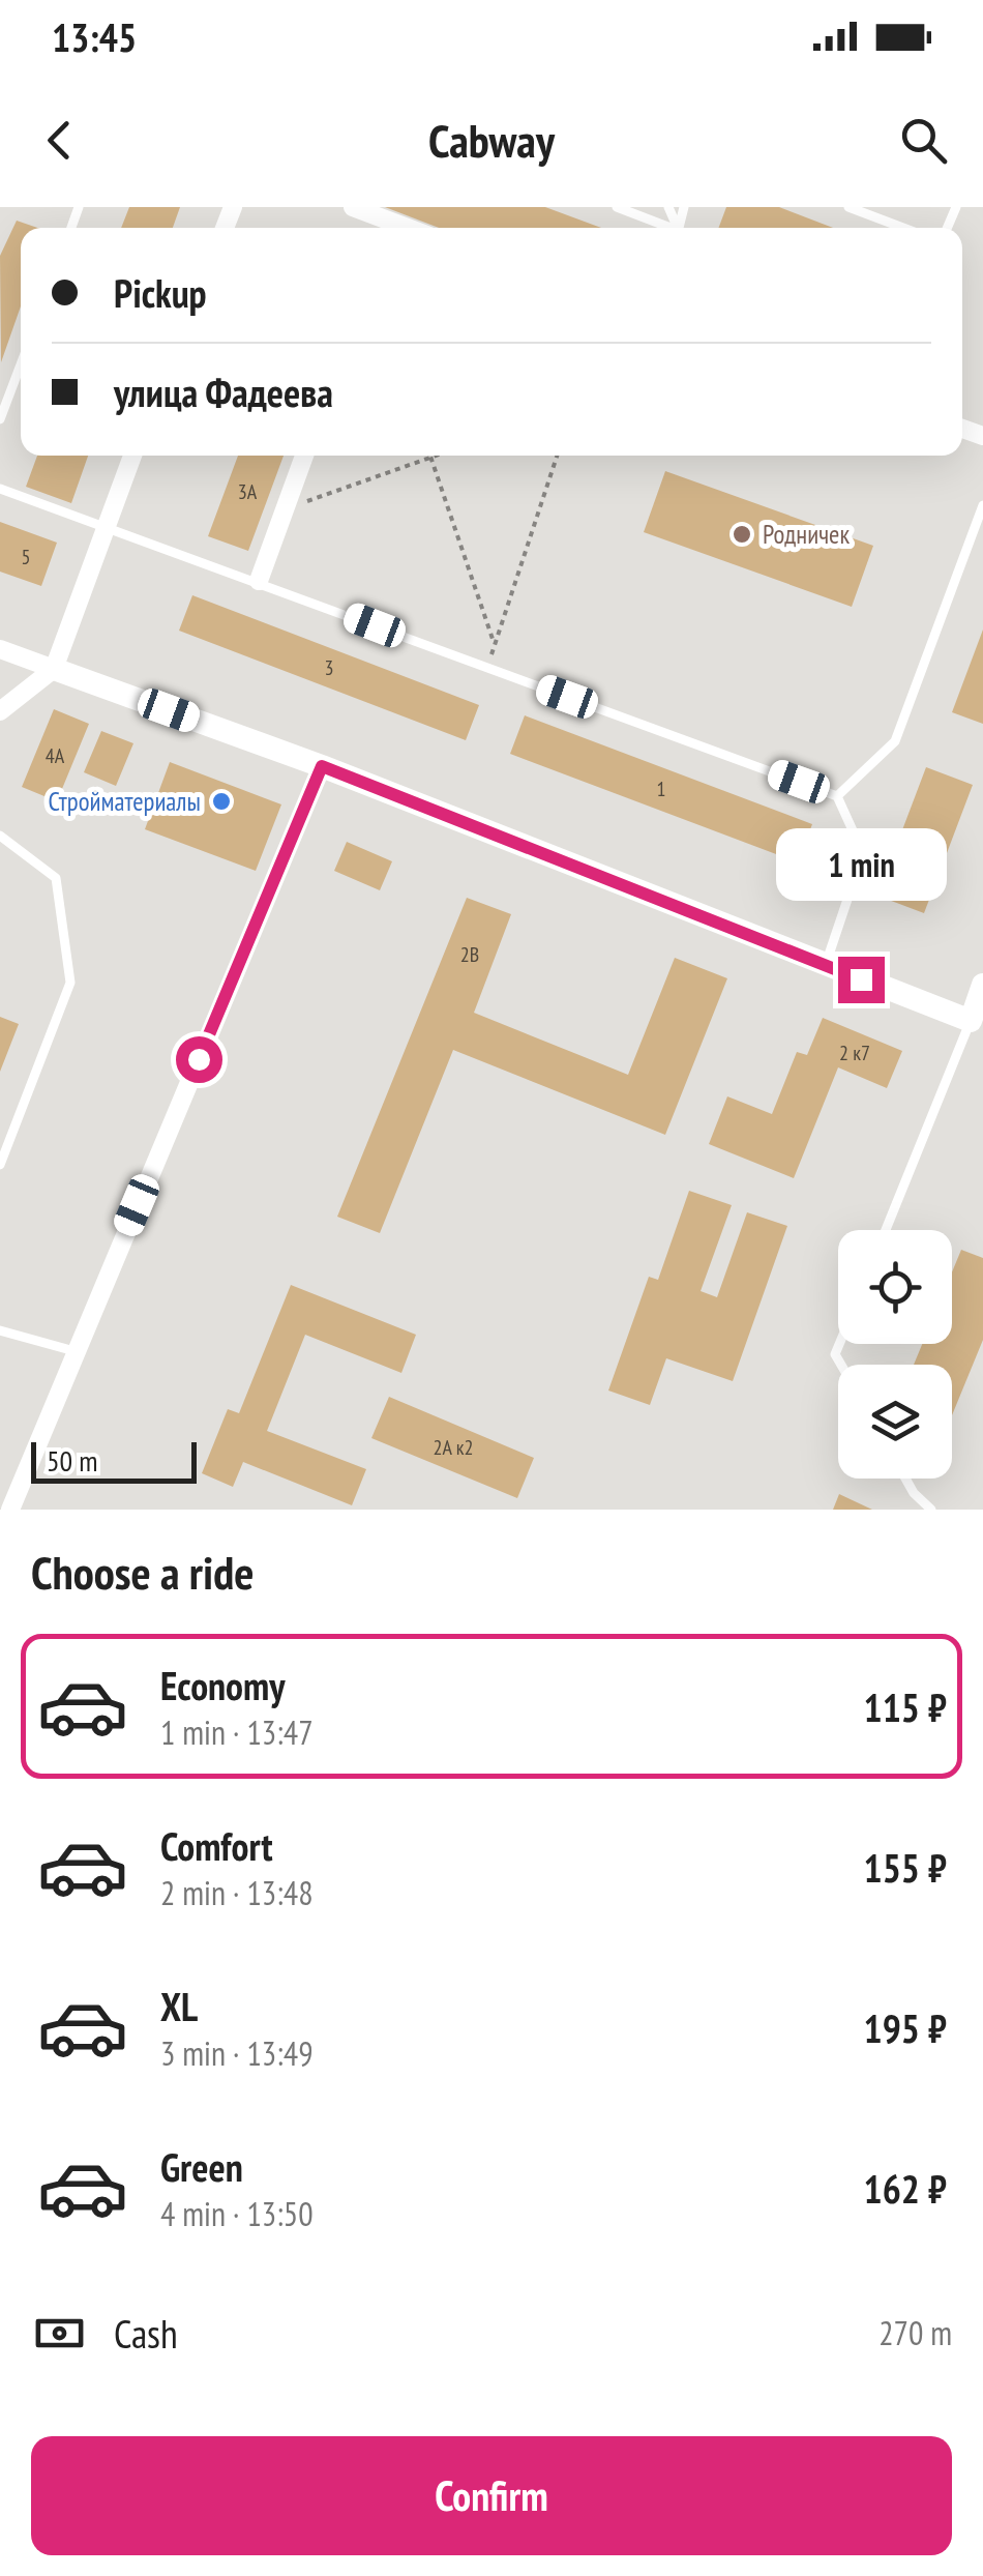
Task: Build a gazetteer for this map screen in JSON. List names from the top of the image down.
{
  "places": ["Родничек", "Стройматериалы"],
  "house_numbers": [
    "3А",
    "5",
    "3",
    "4А",
    "1",
    "2В",
    "2 к7",
    "2А к2"
  ],
  "scale_bar": "50 m",
  "page": {
    "status": "13:45",
    "header": "Cabway",
    "banner": ["Pickup", "улица Фадеева"],
    "bubble": "1 min",
    "scale": "50 m",
    "heading": "Choose a ride",
    "list": [
      {
        "name": "Economy",
        "note": "1 min · 13:47",
        "value": "115 ₽"
      },
      {
        "name": "Comfort",
        "note": "2 min · 13:48",
        "value": "155 ₽"
      },
      {
        "name": "XL",
        "note": "3 min · 13:49",
        "value": "195 ₽"
      },
      {
        "name": "Green",
        "note": "4 min · 13:50",
        "value": "162 ₽"
      }
    ],
    "pay": ["Cash", "270 m"],
    "buttons": "Confirm"
  }
}
